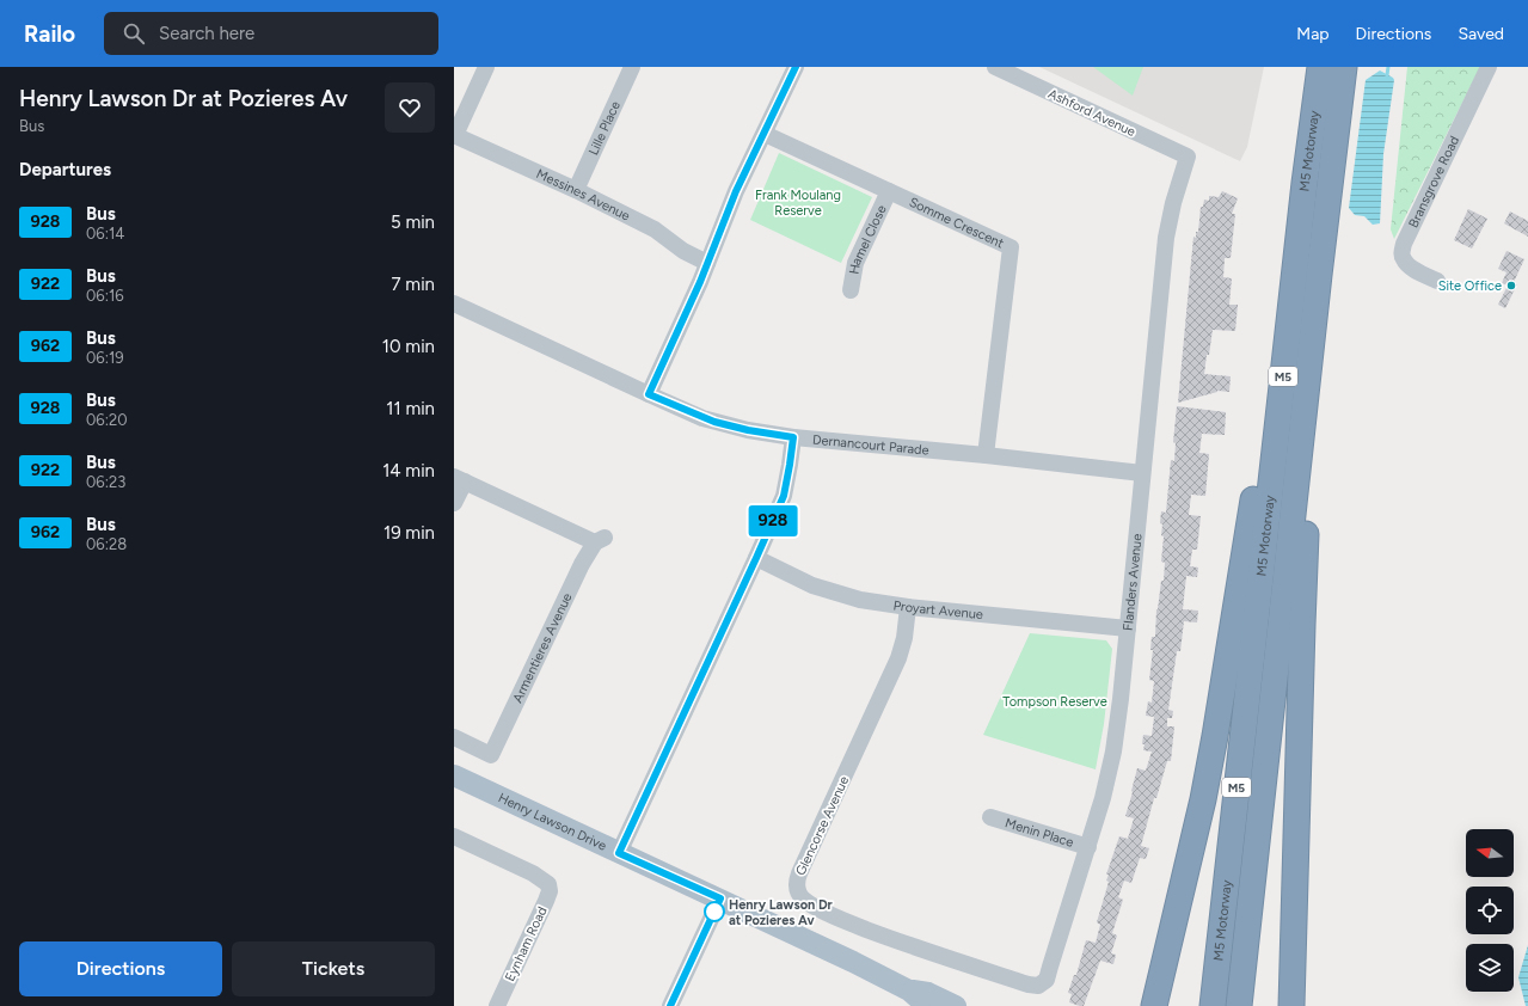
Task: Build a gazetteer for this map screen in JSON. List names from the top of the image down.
{
  "streets": {
    "highway": ["M5 Motorway", "M5"],
    "main road": ["Henry Lawson Drive"],
    "street": [
      "Ashford Avenue",
      "Lille Place",
      "Bransgrove Road",
      "Messines Avenue",
      "Somme Crescent",
      "Hamel Close",
      "Dernancourt Parade",
      "Flanders Avenue",
      "Proyart Avenue",
      "Armentieres Avenue",
      "Glencorse Avenue",
      "Menin Place",
      "Eynham Road"
    ]
  },
  "crossings": [
    ["Ashford Avenue", "Flanders Avenue"],
    ["Lille Place", "Messines Avenue"],
    ["Somme Crescent", "Hamel Close"],
    ["Somme Crescent", "Dernancourt Parade"],
    ["Dernancourt Parade", "Flanders Avenue"],
    ["Flanders Avenue", "Proyart Avenue"],
    ["Flanders Avenue", "Glencorse Avenue"],
    ["Flanders Avenue", "Menin Place"],
    ["Proyart Avenue", "Glencorse Avenue"]
  ],
  "parks": ["Frank Moulang Reserve", "Tompson Reserve"],
  "places": ["Site Office", "Henry Lawson Dr at Pozieres Av"],
  "lines": ["bus line 928"],
  "north": "left",
  "page": {
    "header": "Railo",
    "search": "Search here",
    "nav": ["Map", "Directions", "Saved"],
    "heading": [
      ["Henry Lawson Dr at Pozieres Av", "Bus"],
      "Departures"
    ],
    "on_map": "928",
    "list": [
      {
        "mark": "928",
        "name": "Bus",
        "note": "06:14",
        "value": "5 min"
      },
      {
        "mark": "922",
        "name": "Bus",
        "note": "06:16",
        "value": "7 min"
      },
      {
        "mark": "962",
        "name": "Bus",
        "note": "06:19",
        "value": "10 min"
      },
      {
        "mark": "928",
        "name": "Bus",
        "note": "06:20",
        "value": "11 min"
      },
      {
        "mark": "922",
        "name": "Bus",
        "note": "06:23",
        "value": "14 min"
      },
      {
        "mark": "962",
        "name": "Bus",
        "note": "06:28",
        "value": "19 min"
      }
    ],
    "buttons": ["Directions", "Tickets"]
  }
}
